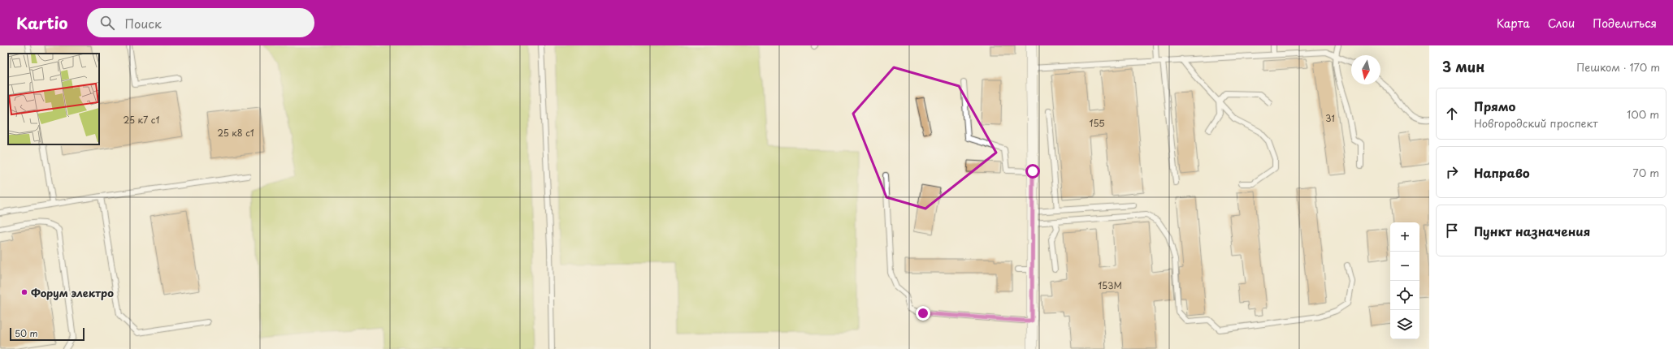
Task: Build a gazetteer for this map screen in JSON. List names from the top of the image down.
{
  "places": ["Форум электро"],
  "house_numbers": [
    "31",
    "25 к7 с1",
    "155",
    "25 к8 с1",
    "153М"
  ],
  "scale_bar": "50 m",
  "north": "bottom",
  "page": {
    "header": "Kartio",
    "search": "Поиск",
    "nav": ["Карта", "Слои", "Поделиться"],
    "heading": ["3 мин", "Пешком · 170 m"],
    "list": [
      ["Прямо", "Новгородский проспект", "100 m"],
      ["Направо", "70 m"],
      "Пункт назначения"
    ],
    "map_buttons": ["+", "−"],
    "scale": "50 m"
  }
}
